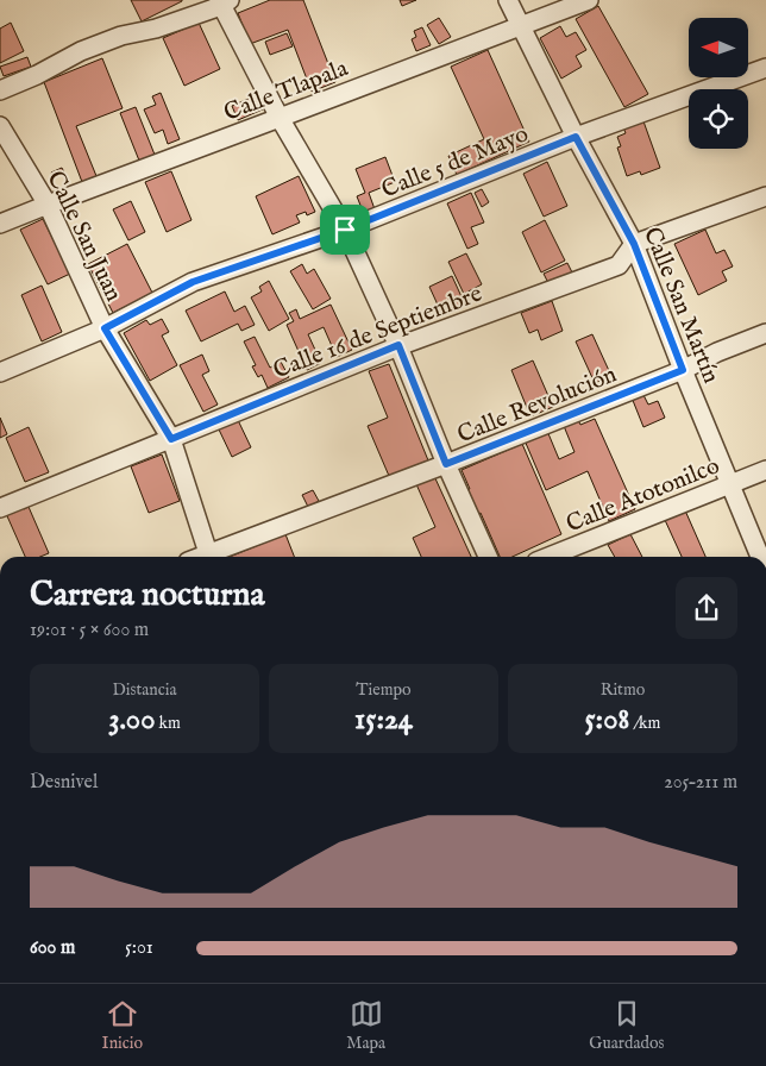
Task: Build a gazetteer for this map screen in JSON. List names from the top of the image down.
{
  "streets": {
    "street": [
      "Calle Tlapala",
      "Calle 5 de Mayo",
      "Calle San Juan",
      "Calle San Martín",
      "Calle 16 de Septiembre",
      "Calle Revolución",
      "Calle Atotonilco"
    ]
  },
  "crossings": [
    ["Calle Tlapala", "Calle San Juan"],
    ["Calle Tlapala", "Calle San Martín"],
    ["Calle 5 de Mayo", "Calle San Juan"],
    ["Calle 5 de Mayo", "Calle San Martín"],
    ["Calle San Juan", "Calle 16 de Septiembre"],
    ["Calle San Martín", "Calle 16 de Septiembre"],
    ["Calle San Martín", "Calle Revolución"],
    ["Calle San Martín", "Calle Atotonilco"]
  ],
  "north": "left",
  "page": {
    "heading": ["Carrera nocturna", "19:01 · 5 × 600 m"],
    "stats": [
      ["Distancia", "3.00 km"],
      ["Tiempo", "15:24"],
      ["Ritmo", "5:08 /km"]
    ],
    "chart": ["Desnivel", "205–211 m"],
    "list": [
      {
        "name": "600 m",
        "note": "5:01"
      }
    ],
    "tabs": ["Inicio", "Mapa", "Guardados"]
  }
}
